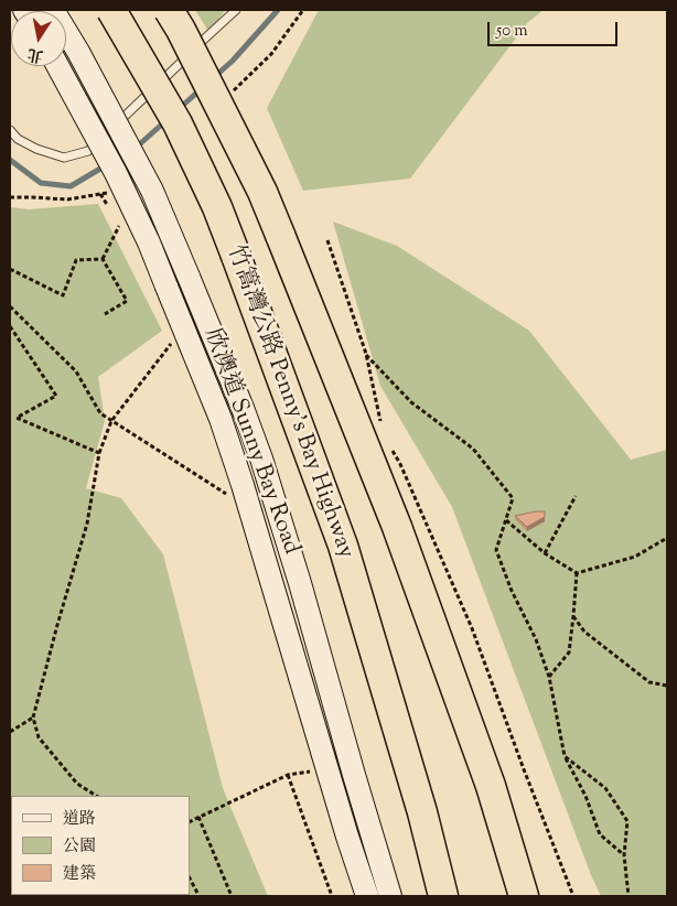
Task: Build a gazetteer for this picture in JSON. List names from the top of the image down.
{
  "streets": {
    "highway": ["竹篙灣公路 Penny's Bay Highway"],
    "main road": ["欣澳道 Sunny Bay Road"]
  },
  "legend": ["道路", "公園", "建築"],
  "scale_bar": "50 m",
  "north": "bottom"
}
